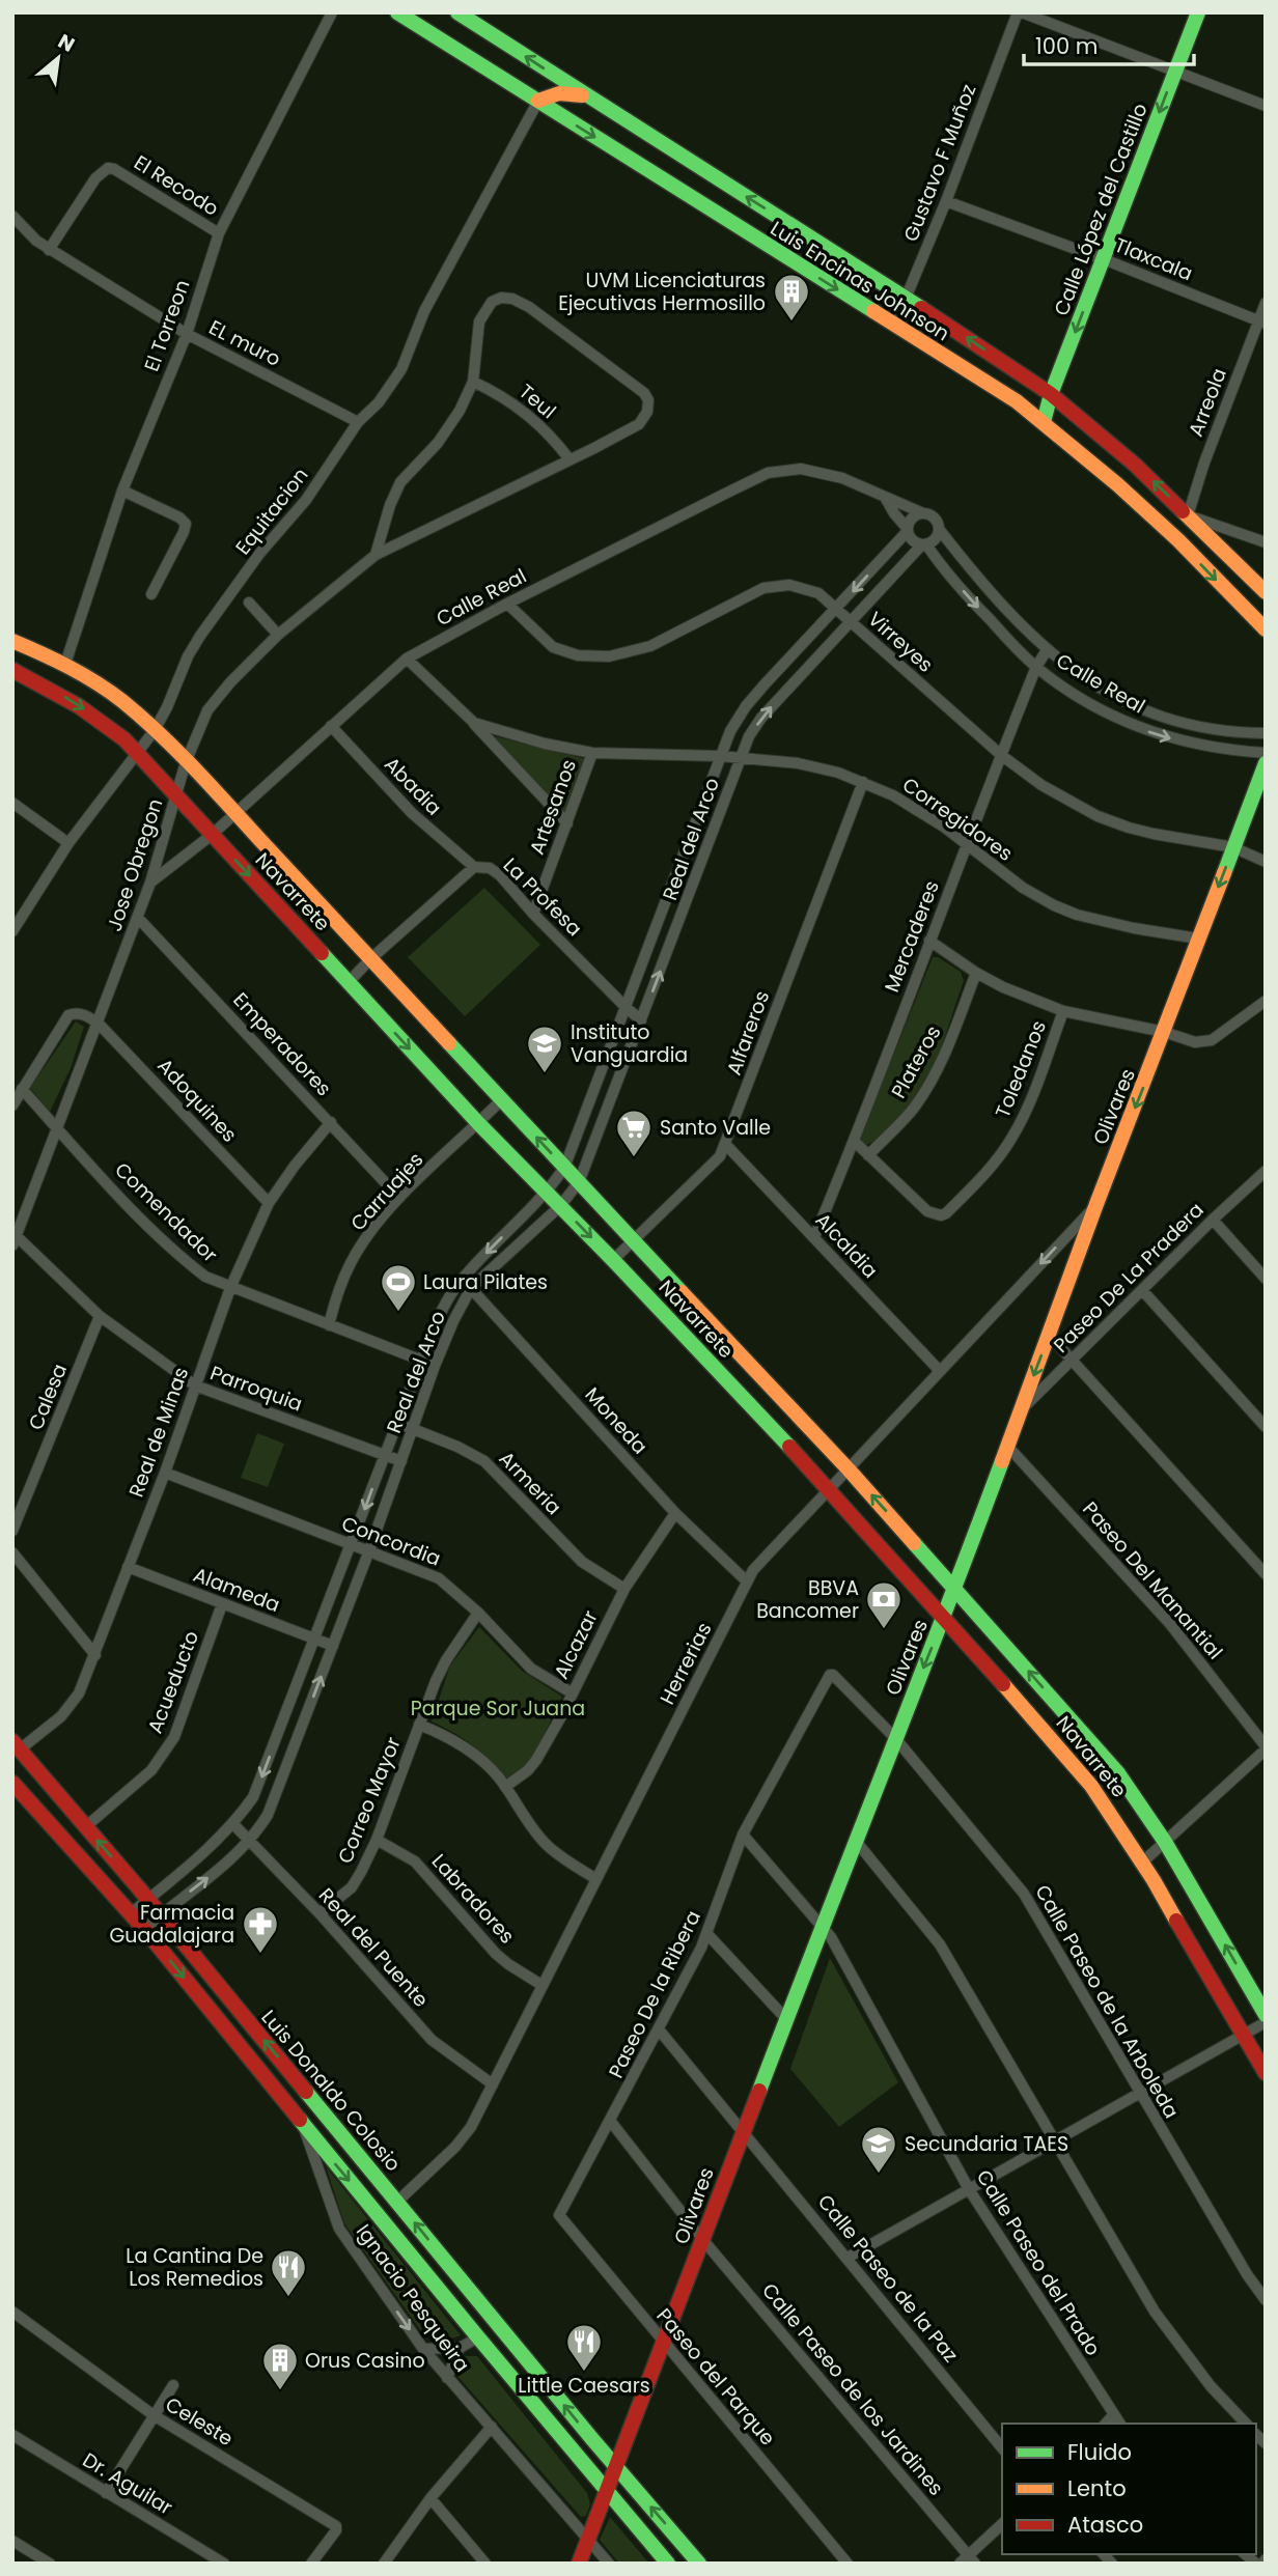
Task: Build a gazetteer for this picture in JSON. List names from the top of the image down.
{
  "streets": {
    "main road": [
      "Calle López del Castillo",
      "Luis Encinas Johnson",
      "Navarrete",
      "Olivares",
      "Luis Donaldo Colosio"
    ],
    "street": [
      "Gustavo F Muñoz",
      "El Recodo",
      "Tlaxcala",
      "El Torreon",
      "EL muro",
      "Teul",
      "Arreola",
      "Equitacion",
      "Calle Real",
      "Virreyes",
      "Abadia",
      "Artesanos",
      "Corregidores",
      "Real del Arco",
      "Jose Obregon",
      "La Profesa",
      "Mercaderes",
      "Alfareros",
      "Emperadores",
      "Plateros",
      "Toledanos",
      "Adoquines",
      "Carruajes",
      "Comendador",
      "Alcaldia",
      "Paseo De La Pradera",
      "Parroquia",
      "Calesa",
      "Moneda",
      "Real de Minas",
      "Armeria",
      "Concordia",
      "Paseo Del Manantial",
      "Alameda",
      "Alcazar",
      "Herrerias",
      "Acueducto",
      "Correo Mayor",
      "Labradores",
      "Real del Puente",
      "Paseo De la Ribera",
      "Calle Paseo de la Arboleda",
      "Calle Paseo del Prado",
      "Calle Paseo de la Paz",
      "Ignacio Pesqueira",
      "Paseo del Parque",
      "Calle Paseo de los Jardines",
      "Celeste",
      "Dr. Aguilar"
    ]
  },
  "crossings": [
    ["Gustavo F Muñoz", "Tlaxcala"],
    ["Gustavo F Muñoz", "Luis Encinas Johnson"],
    ["El Recodo", "El Torreon"],
    ["El Recodo", "EL muro"],
    ["Calle López del Castillo", "Tlaxcala"],
    ["Calle López del Castillo", "Luis Encinas Johnson"],
    ["Tlaxcala", "Arreola"],
    ["Luis Encinas Johnson", "Arreola"],
    ["Luis Encinas Johnson", "Equitacion"],
    ["El Torreon", "EL muro"],
    ["El Torreon", "Navarrete"],
    ["EL muro", "Equitacion"],
    ["Teul", "Jose Obregon"],
    ["Equitacion", "Navarrete"],
    ["Calle Real", "Virreyes"],
    ["Calle Real", "Abadia"],
    ["Calle Real", "Corregidores"],
    ["Calle Real", "Real del Arco"],
    ["Calle Real", "Jose Obregon"],
    ["Calle Real", "Navarrete"],
    ["Calle Real", "Mercaderes"],
    ["Virreyes", "Real del Arco"],
    ["Virreyes", "Mercaderes"],
    ["Virreyes", "Olivares"],
    ["Abadia", "La Profesa"],
    ["Artesanos", "Corregidores"],
    ["Artesanos", "La Profesa"],
    ["Corregidores", "Real del Arco"],
    ["Corregidores", "Mercaderes"],
    ["Corregidores", "Alfareros"],
    ["Corregidores", "Olivares"],
    ["Real del Arco", "Navarrete"],
    ["Real del Arco", "La Profesa"],
    ["Real del Arco", "Comendador"],
    ["Real del Arco", "Parroquia"],
    ["Real del Arco", "Moneda"],
    ["Real del Arco", "Armeria"],
    ["Real del Arco", "Concordia"],
    ["Real del Arco", "Alameda"],
    ["Real del Arco", "Real del Puente"],
    ["Real del Arco", "Luis Donaldo Colosio"],
    ["Jose Obregon", "Navarrete"],
    ["Jose Obregon", "Emperadores"],
    ["Jose Obregon", "Adoquines"],
    ["Jose Obregon", "Comendador"],
    ["Jose Obregon", "Parroquia"],
    ["Navarrete", "La Profesa"],
    ["Navarrete", "Alfareros"],
    ["Navarrete", "Olivares"],
    ["Navarrete", "Carruajes"],
    ["Navarrete", "Herrerias"],
    ["Mercaderes", "Toledanos"],
    ["Mercaderes", "Alcaldia"],
    ["Alfareros", "Alcaldia"],
    ["Emperadores", "Carruajes"],
    ["Emperadores", "Real de Minas"],
    ["Plateros", "Toledanos"],
    ["Adoquines", "Real de Minas"],
    ["Olivares", "Paseo De La Pradera"],
    ["Olivares", "Paseo Del Manantial"],
    ["Olivares", "Herrerias"],
    ["Olivares", "Calle Paseo de la Arboleda"],
    ["Olivares", "Luis Donaldo Colosio"],
    ["Olivares", "Calle Paseo del Prado"],
    ["Olivares", "Calle Paseo de la Paz"],
    ["Olivares", "Ignacio Pesqueira"],
    ["Olivares", "Paseo del Parque"],
    ["Olivares", "Calle Paseo de los Jardines"],
    ["Carruajes", "Comendador"],
    ["Comendador", "Real de Minas"],
    ["Alcaldia", "Herrerias"],
    ["Parroquia", "Calesa"],
    ["Parroquia", "Real de Minas"],
    ["Moneda", "Alcazar"],
    ["Moneda", "Herrerias"],
    ["Real de Minas", "Concordia"],
    ["Real de Minas", "Alameda"],
    ["Real de Minas", "Luis Donaldo Colosio"],
    ["Armeria", "Alcazar"],
    ["Concordia", "Alcazar"],
    ["Concordia", "Correo Mayor"],
    ["Alameda", "Acueducto"],
    ["Herrerias", "Labradores"],
    ["Herrerias", "Real del Puente"],
    ["Herrerias", "Luis Donaldo Colosio"],
    ["Acueducto", "Luis Donaldo Colosio"],
    ["Correo Mayor", "Labradores"],
    ["Correo Mayor", "Real del Puente"],
    ["Paseo De la Ribera", "Calle Paseo de la Arboleda"],
    ["Paseo De la Ribera", "Calle Paseo del Prado"],
    ["Paseo De la Ribera", "Calle Paseo de la Paz"],
    ["Paseo De la Ribera", "Paseo del Parque"],
    ["Paseo De la Ribera", "Calle Paseo de los Jardines"],
    ["Luis Donaldo Colosio", "Ignacio Pesqueira"]
  ],
  "one_way": ["Calle López del Castillo", "Ignacio Pesqueira"],
  "parks": ["Parque Sor Juana"],
  "places": {
    "building": ["UVM Licenciaturas Ejecutivas Hermosillo", "Orus Casino"],
    "school or university": ["Instituto Vanguardia", "Secundaria TAES"],
    "supermarket": ["Santo Valle"],
    "sports": ["Laura Pilates"],
    "bank": ["BBVA Bancomer"],
    "pharmacy": ["Farmacia Guadalajara"],
    "restaurant": ["La Cantina De Los Remedios", "Little Caesars"]
  },
  "legend": ["Fluido", "Lento", "Atasco"],
  "scale_bar": "100 m",
  "north": "top right"
}
